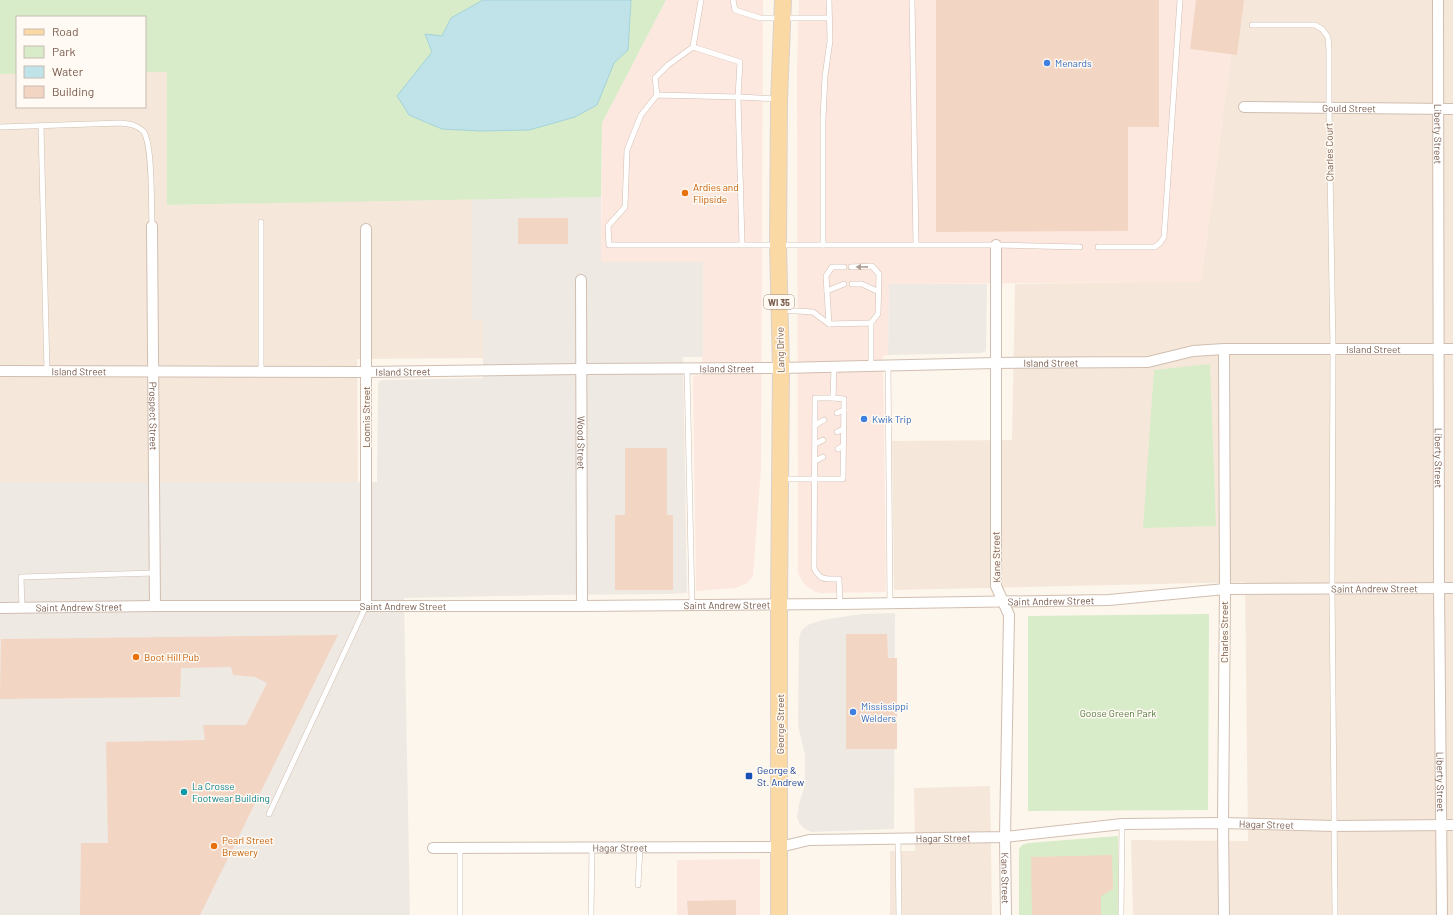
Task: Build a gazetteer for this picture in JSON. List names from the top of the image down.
{
  "streets": {
    "main road": ["WI 35", "Lang Drive", "George Street"],
    "street": [
      "Gould Street",
      "Liberty Street",
      "Island Street",
      "Prospect Street",
      "Loomis Street",
      "Wood Street",
      "Kane Street",
      "Saint Andrew Street",
      "Charles Street",
      "Hagar Street"
    ],
    "lane": ["Charles Court"]
  },
  "crossings": [
    ["Gould Street", "Liberty Street"],
    ["Gould Street", "Charles Court"],
    ["Liberty Street", "Island Street"],
    ["Liberty Street", "Saint Andrew Street"],
    ["Liberty Street", "Hagar Street"],
    ["Charles Court", "Island Street"],
    ["Charles Court", "Saint Andrew Street"],
    ["Charles Court", "Hagar Street"],
    ["Island Street", "Lang Drive"],
    ["Island Street", "Prospect Street"],
    ["Island Street", "Loomis Street"],
    ["Island Street", "Wood Street"],
    ["Island Street", "Kane Street"],
    ["Island Street", "Charles Street"],
    ["Lang Drive", "Saint Andrew Street"],
    ["Lang Drive", "George Street"],
    ["Prospect Street", "Saint Andrew Street"],
    ["Loomis Street", "Saint Andrew Street"],
    ["Wood Street", "Saint Andrew Street"],
    ["Kane Street", "Saint Andrew Street"],
    ["Kane Street", "Hagar Street"],
    ["Saint Andrew Street", "Charles Street"],
    ["Saint Andrew Street", "George Street"],
    ["Charles Street", "Hagar Street"],
    ["George Street", "Hagar Street"]
  ],
  "parks": ["Goose Green Park"],
  "places": {
    "other": [
      "Menards",
      "Ardies and Flipside",
      "Kwik Trip",
      "Boot Hill Pub",
      "Mississippi Welders",
      "La Crosse Footwear Building",
      "Pearl Street Brewery"
    ],
    "transit": ["George & St. Andrew"]
  },
  "legend": [
    "Road",
    "Park",
    "Water",
    "Building"
  ]
}
